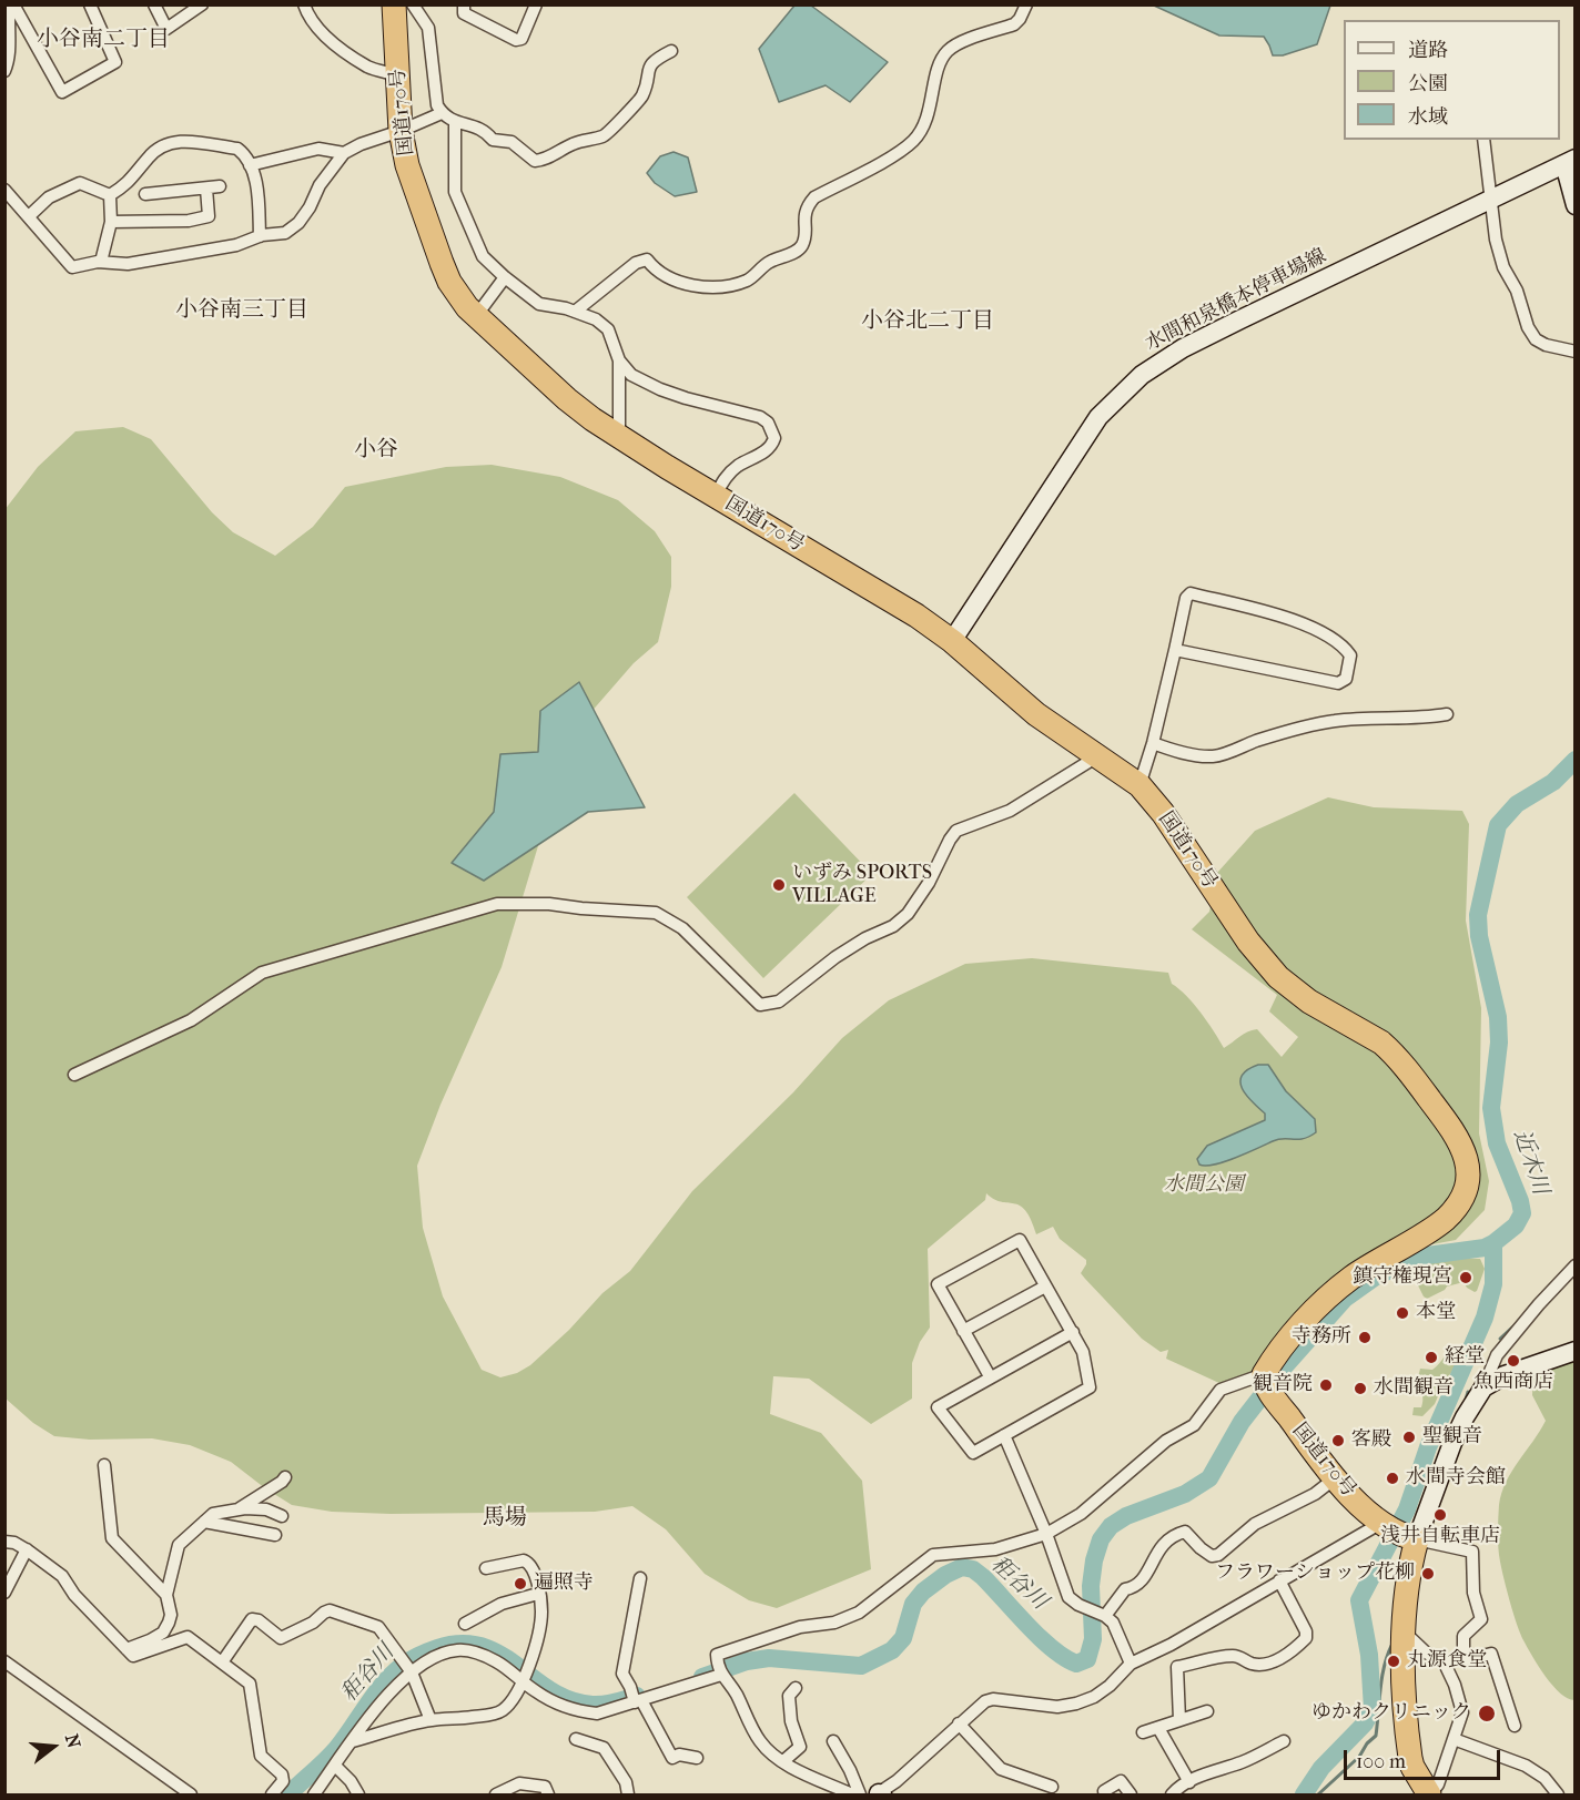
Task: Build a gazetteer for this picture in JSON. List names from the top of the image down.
{
  "streets": {
    "highway": ["国道170号"],
    "main road": ["水間和泉橋本停車場線"]
  },
  "crossings": [
    ["国道170号", "水間和泉橋本停車場線"]
  ],
  "districts": [
    "小谷南二丁目",
    "小谷南三丁目",
    "小谷北二丁目",
    "小谷",
    "馬場"
  ],
  "water": ["近木川", "秬谷川"],
  "parks": ["水間公園"],
  "places": [
    "いずみ SPORTS VILLAGE",
    "鎮守権現宮",
    "本堂",
    "寺務所",
    "経堂",
    "魚西商店",
    "観音院",
    "水間観音",
    "聖観音",
    "客殿",
    "水間寺会館",
    "浅井自転車店",
    "フラワーショップ花柳",
    "遍照寺",
    "丸源食堂",
    "ゆかわクリニック"
  ],
  "legend": ["道路", "公園", "水域"],
  "scale_bar": "100 m",
  "north": "right"
}
